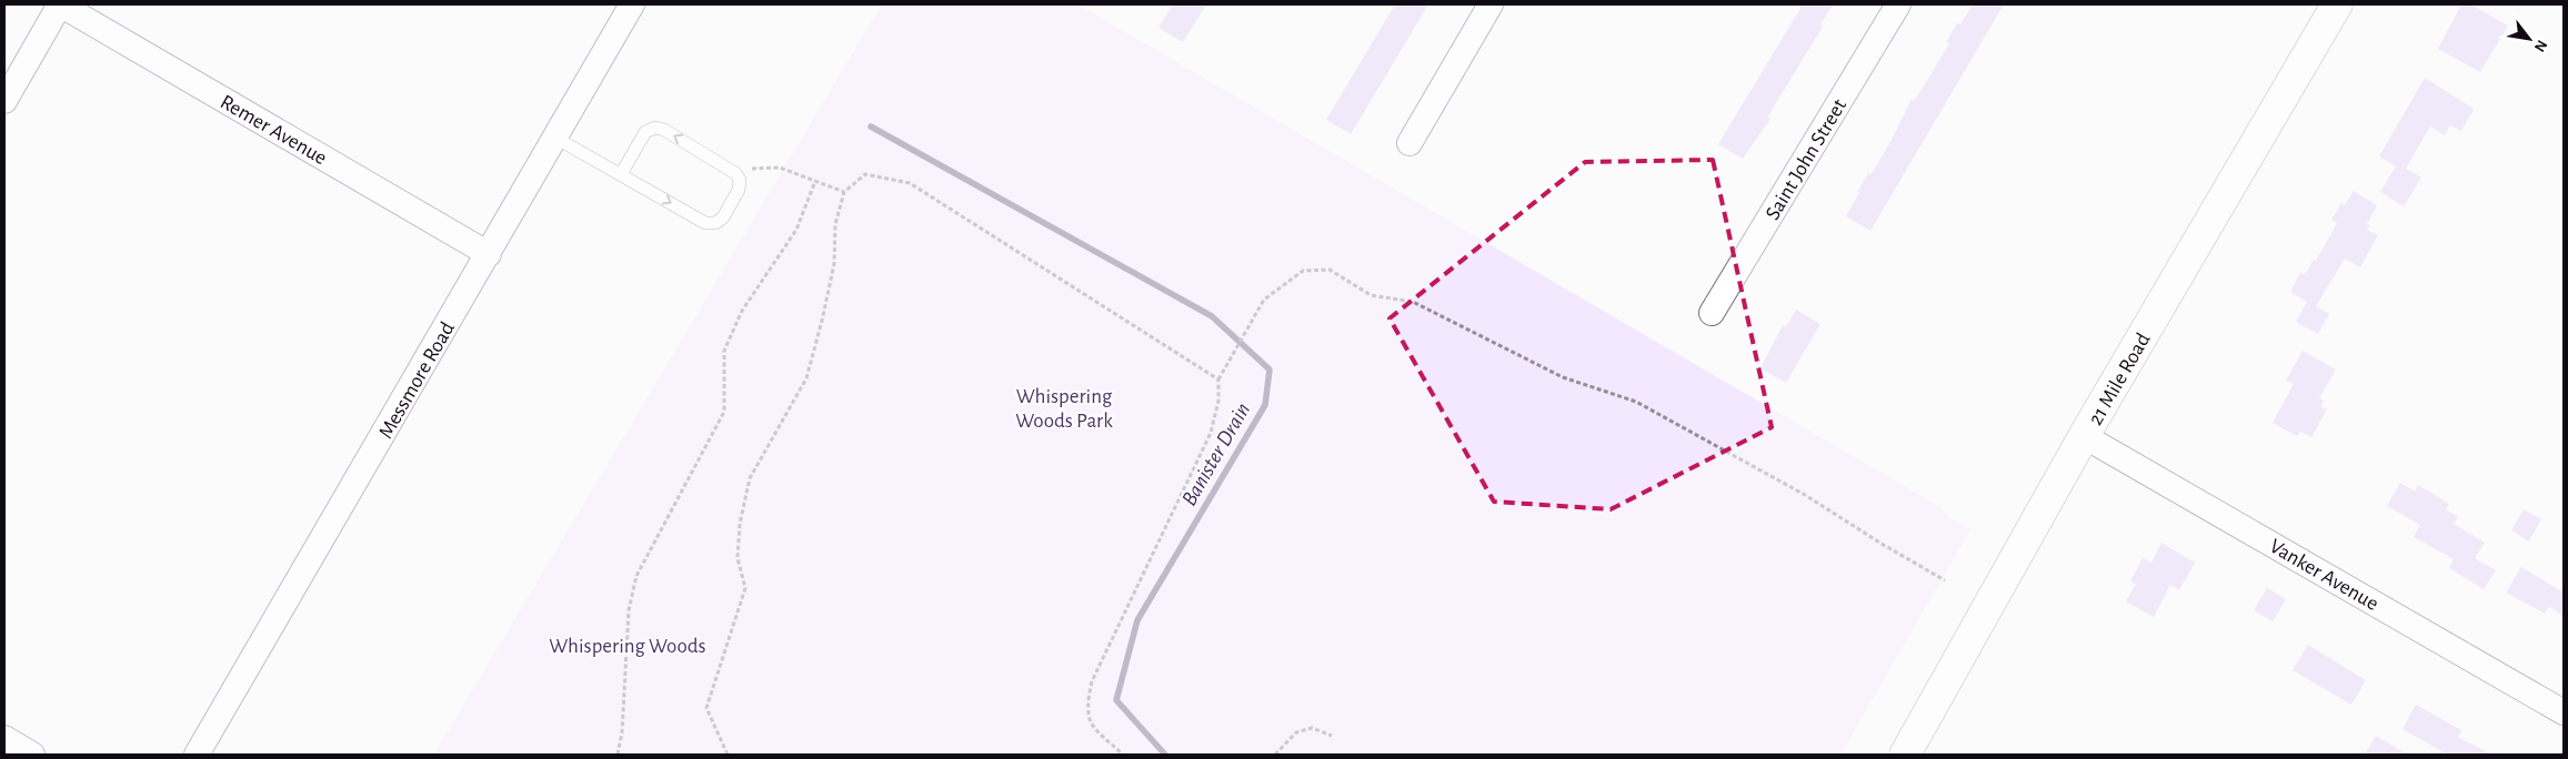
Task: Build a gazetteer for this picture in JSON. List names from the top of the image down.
{
  "streets": {
    "street": [
      "Remer Avenue",
      "Saint John Street",
      "21 Mile Road",
      "Messmore Road",
      "Vanker Avenue"
    ]
  },
  "crossings": [
    ["Remer Avenue", "Messmore Road"],
    ["21 Mile Road", "Vanker Avenue"]
  ],
  "water": ["Banister Drain"],
  "parks": ["Whispering Woods Park", "Whispering Woods"],
  "north": "bottom right"
}
